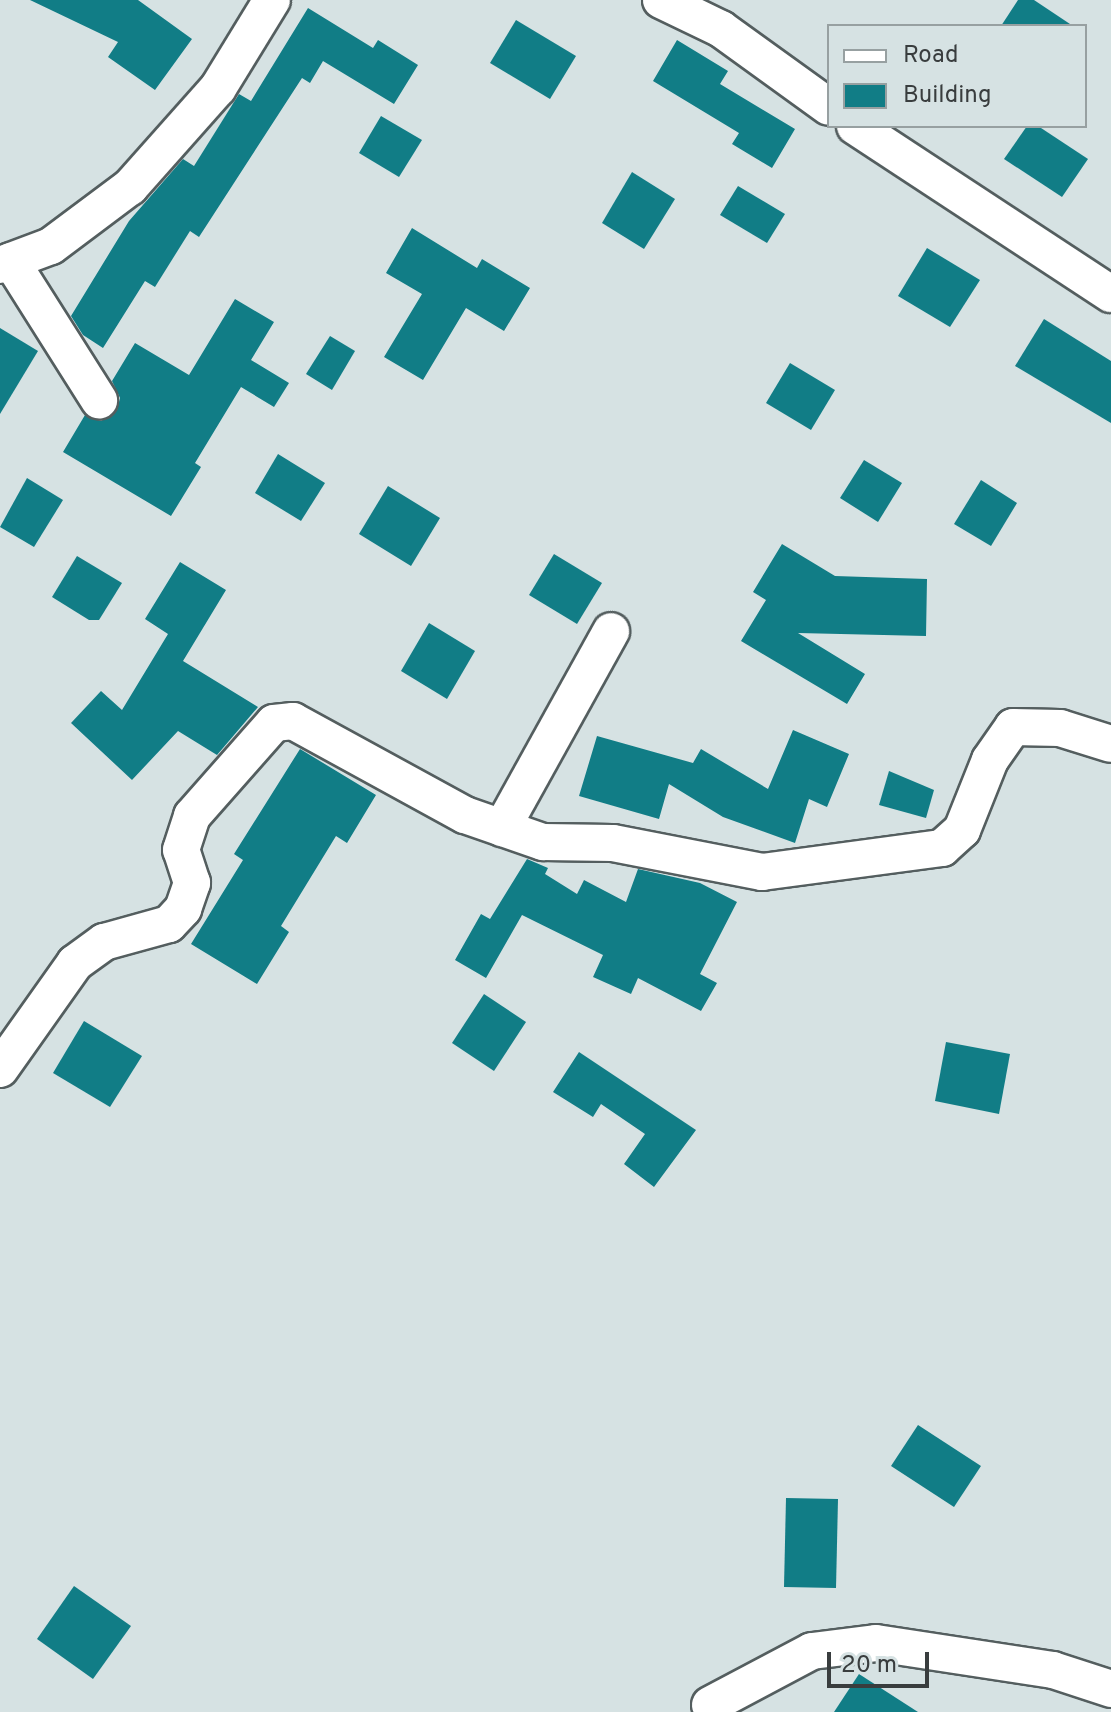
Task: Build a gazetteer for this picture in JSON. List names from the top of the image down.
{
  "legend": ["Road", "Building"],
  "scale_bar": "20 m"
}
